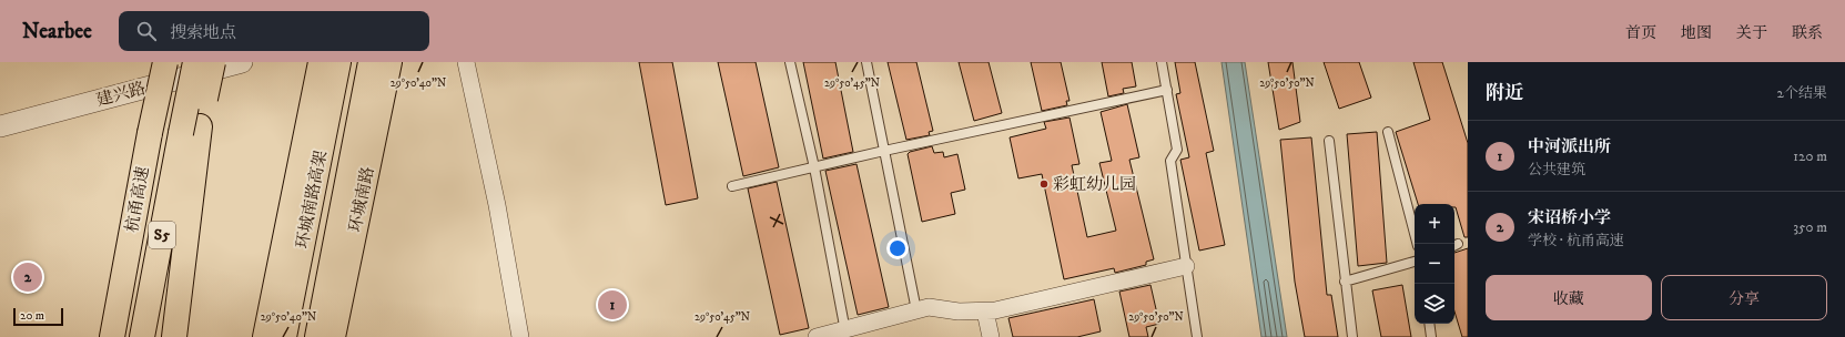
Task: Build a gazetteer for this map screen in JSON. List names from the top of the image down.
{
  "streets": {
    "main road": [
      "杭甬高速",
      "环城南路高架",
      "环城南路",
      "S5"
    ],
    "street": ["建兴路"]
  },
  "places": ["彩虹幼儿园"],
  "scale_bar": "20 m",
  "page": {
    "header": "Nearbee",
    "search": "搜索地点",
    "nav": [
      "首页",
      "地图",
      "关于",
      "联系"
    ],
    "heading": ["附近", "2个结果"],
    "list": [
      {
        "mark": "1",
        "name": "中河派出所",
        "note": "公共建筑",
        "value": "120 m"
      },
      {
        "mark": "2",
        "name": "宋诏桥小学",
        "note": "学校 · 杭甬高速",
        "value": "350 m"
      }
    ],
    "map_buttons": ["+", "−"],
    "pins": ["2", "1"],
    "buttons": ["收藏", "分享"],
    "scale": "20 m"
  },
  "coordinates": ["29°50'40\"N", "29°50'45\"N", "29°50'50\"N"]
}
